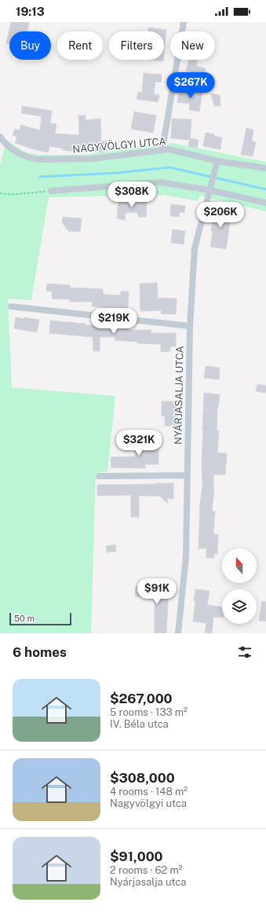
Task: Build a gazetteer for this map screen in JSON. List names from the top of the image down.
{
  "streets": {
    "street": ["NAGYVÖLGYI UTCA", "NYÁRJASALJA UTCA"]
  },
  "crossings": [
    ["NAGYVÖLGYI UTCA", "NYÁRJASALJA UTCA"]
  ],
  "scale_bar": "50 m",
  "north": "top",
  "page": {
    "status": "19:13",
    "chip": [
      "Buy",
      "Rent",
      "Filters",
      "New"
    ],
    "price": [
      "$267K",
      "$308K",
      "$206K",
      "$219K",
      "$321K",
      "$91K"
    ],
    "scale": "50 m",
    "heading": "6 homes",
    "list": [
      {
        "name": "$267,000",
        "note": "5 rooms · 133 m² · IV. Béla utca"
      },
      {
        "name": "$308,000",
        "note": "4 rooms · 148 m² · Nagyvölgyi utca"
      },
      {
        "name": "$91,000",
        "note": "2 rooms · 62 m² · Nyárjasalja utca"
      }
    ]
  }
}
